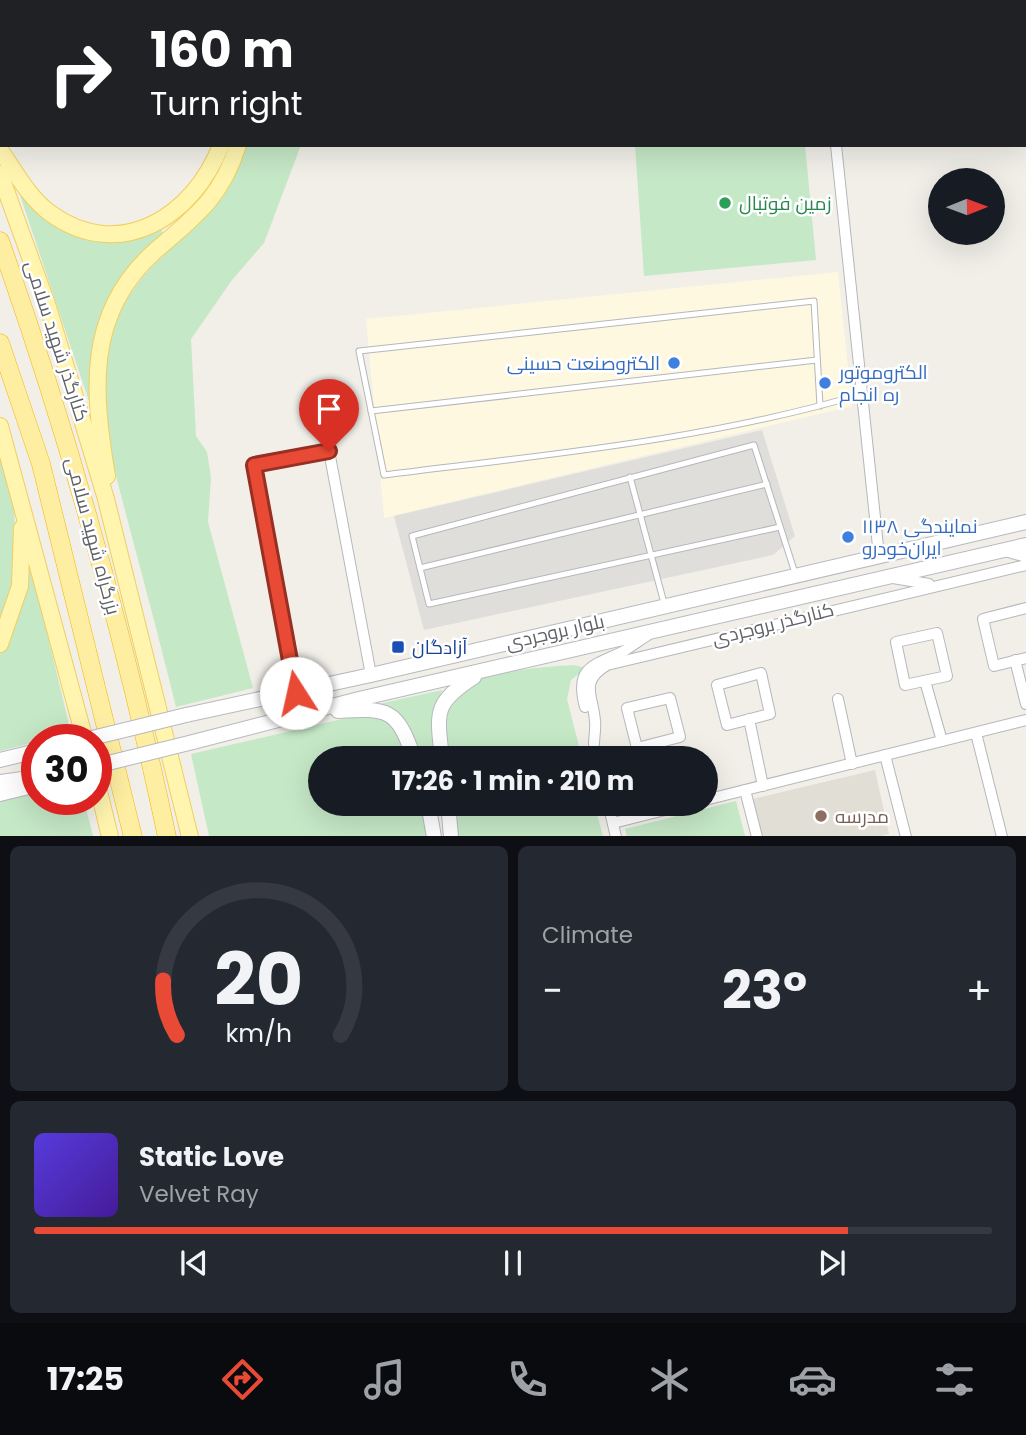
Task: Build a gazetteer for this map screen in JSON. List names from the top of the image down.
{
  "streets": {
    "highway": ["بزرگراه شهید سلامی"],
    "main road": ["کنارگذر شهید سلامی", "بلوار بروجردی"],
    "street": ["کنارگذر بروجردی"]
  },
  "places": {
    "other": [
      "زمین فوتبال",
      "الکتروصنعت حسینی",
      "الکتروموتور ره انجام",
      "نمایندگی ۱۱۳۸ ایران‌خودرو",
      "مدرسه"
    ],
    "transit": ["آزادگان"]
  },
  "north": "right",
  "page": {
    "turn": ["160 m", "Turn right"],
    "limit": "30",
    "trip": "17:26 · 1 min · 210 m",
    "tile": "Climate",
    "heat": ["−", "23°", "+"],
    "song": ["Static Love", "Velvet Ray"],
    "tabs": "17:25",
    "gauge": ["20", "km/h"]
  }
}
